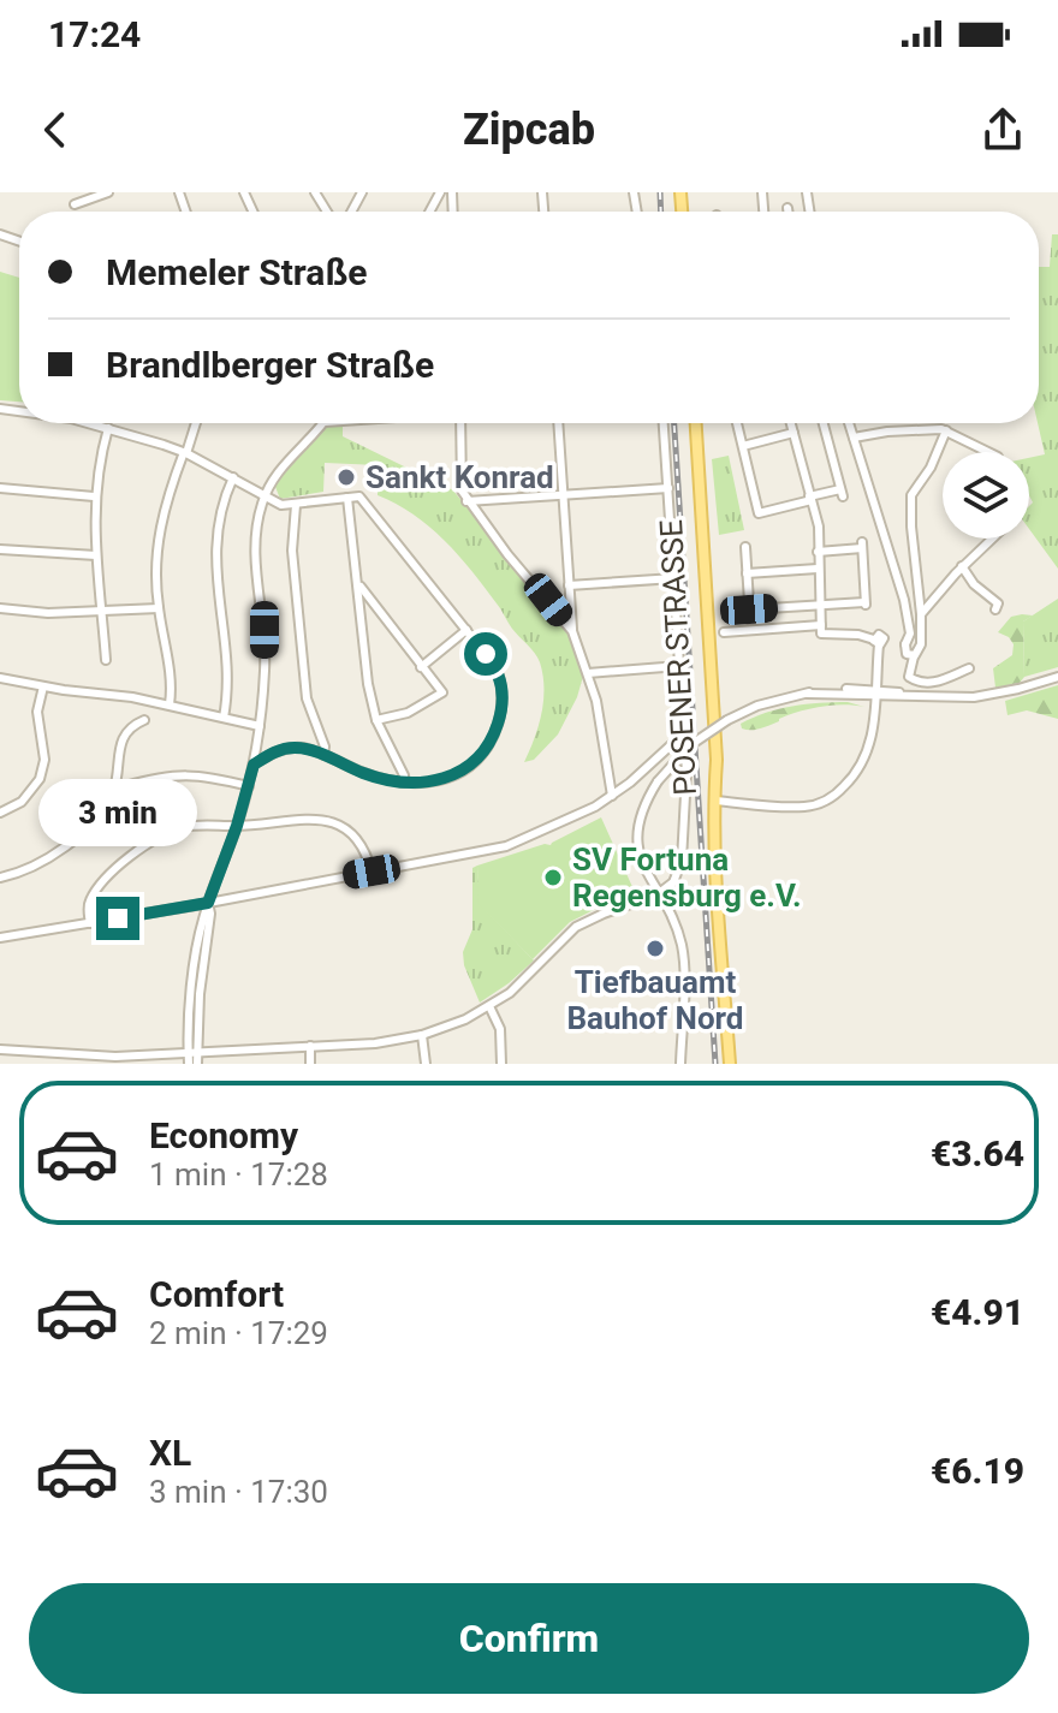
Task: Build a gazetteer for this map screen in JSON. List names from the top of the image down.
{
  "streets": {
    "street": ["POSENER STRASSE"]
  },
  "places": ["Sankt Konrad", "SV Fortuna Regensburg e.V.", "Tiefbauamt Bauhof Nord"],
  "page": {
    "status": "17:24",
    "header": "Zipcab",
    "banner": ["Memeler Straße", "Brandlberger Straße"],
    "bubble": "3 min",
    "list": [
      {
        "name": "Economy",
        "note": "1 min · 17:28",
        "value": "€3.64"
      },
      {
        "name": "Comfort",
        "note": "2 min · 17:29",
        "value": "€4.91"
      },
      {
        "name": "XL",
        "note": "3 min · 17:30",
        "value": "€6.19"
      }
    ],
    "buttons": "Confirm"
  }
}
